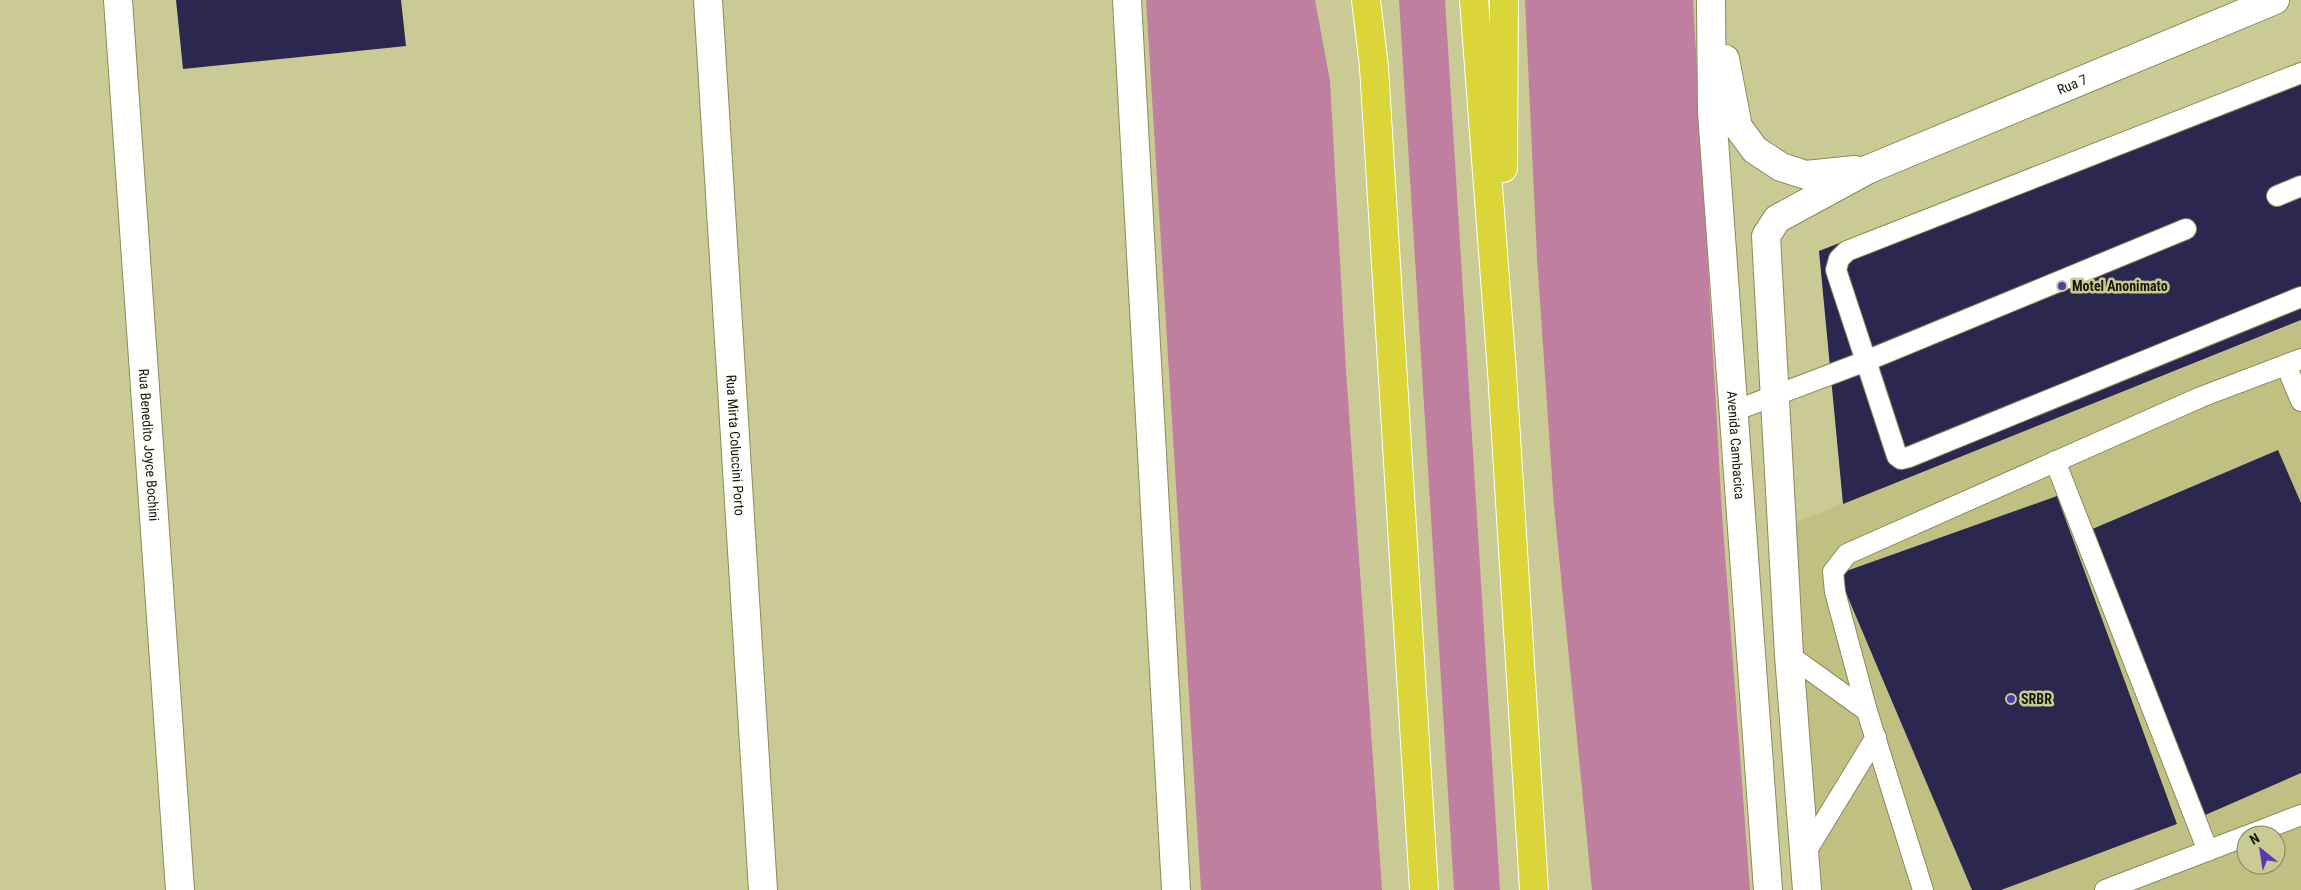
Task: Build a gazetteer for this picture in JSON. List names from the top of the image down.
{
  "streets": {
    "street": [
      "Rua 7",
      "Rua Benedito Joyce Bochini",
      "Rua Mirta Coluccini Porto",
      "Avenida Cambacica"
    ]
  },
  "places": ["Motel Anonimato", "SRBR"],
  "north": "top left"
}
